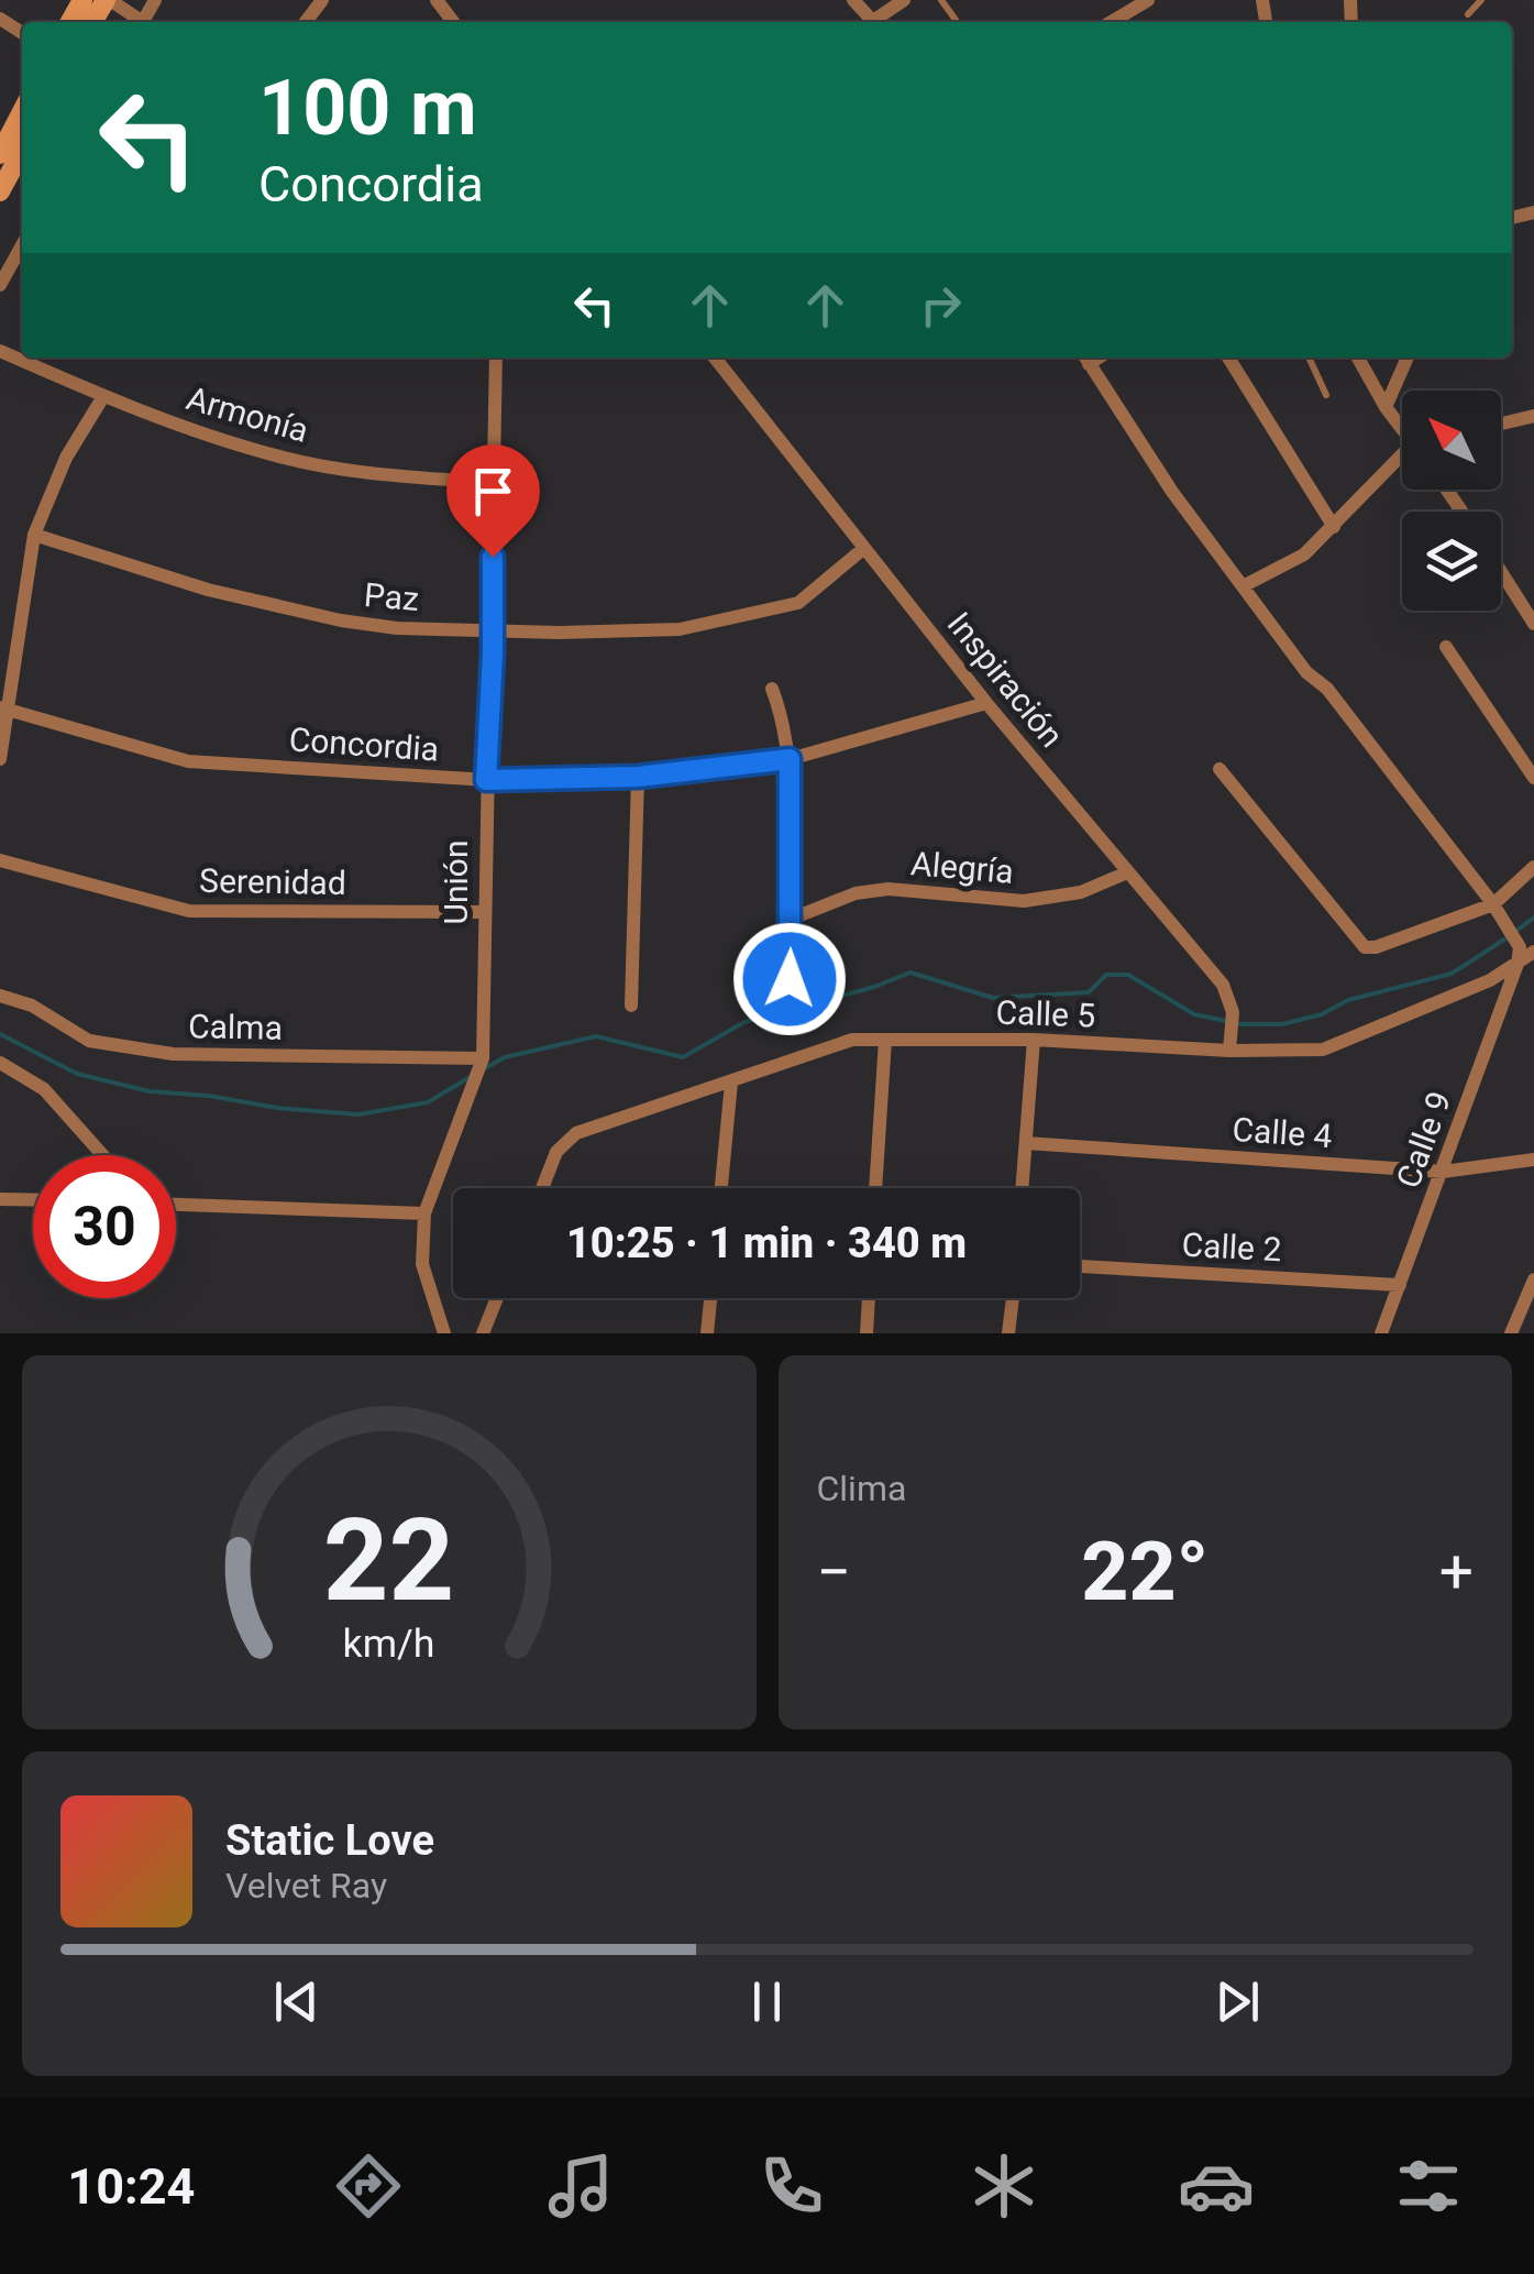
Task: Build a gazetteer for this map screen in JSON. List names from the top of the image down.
{
  "streets": {
    "street": [
      "Armonía",
      "Paz",
      "Inspiración",
      "Concordia",
      "Alegría",
      "Serenidad",
      "Unión",
      "Calle 5",
      "Calma",
      "Calle 4",
      "Calle 9",
      "Calle 2"
    ]
  },
  "crossings": [
    ["Armonía", "Unión"],
    ["Paz", "Inspiración"],
    ["Paz", "Unión"],
    ["Inspiración", "Concordia"],
    ["Inspiración", "Alegría"],
    ["Inspiración", "Calle 5"],
    ["Concordia", "Unión"],
    ["Serenidad", "Unión"],
    ["Unión", "Calma"],
    ["Calle 5", "Calle 9"],
    ["Calle 4", "Calle 9"],
    ["Calle 9", "Calle 2"]
  ],
  "north": "top left",
  "page": {
    "turn": ["100 m", "Concordia"],
    "limit": "30",
    "trip": "10:25 · 1 min · 340 m",
    "tile": "Clima",
    "heat": ["−", "22°", "+"],
    "song": ["Static Love", "Velvet Ray"],
    "tabs": "10:24",
    "gauge": ["22", "km/h"]
  }
}
